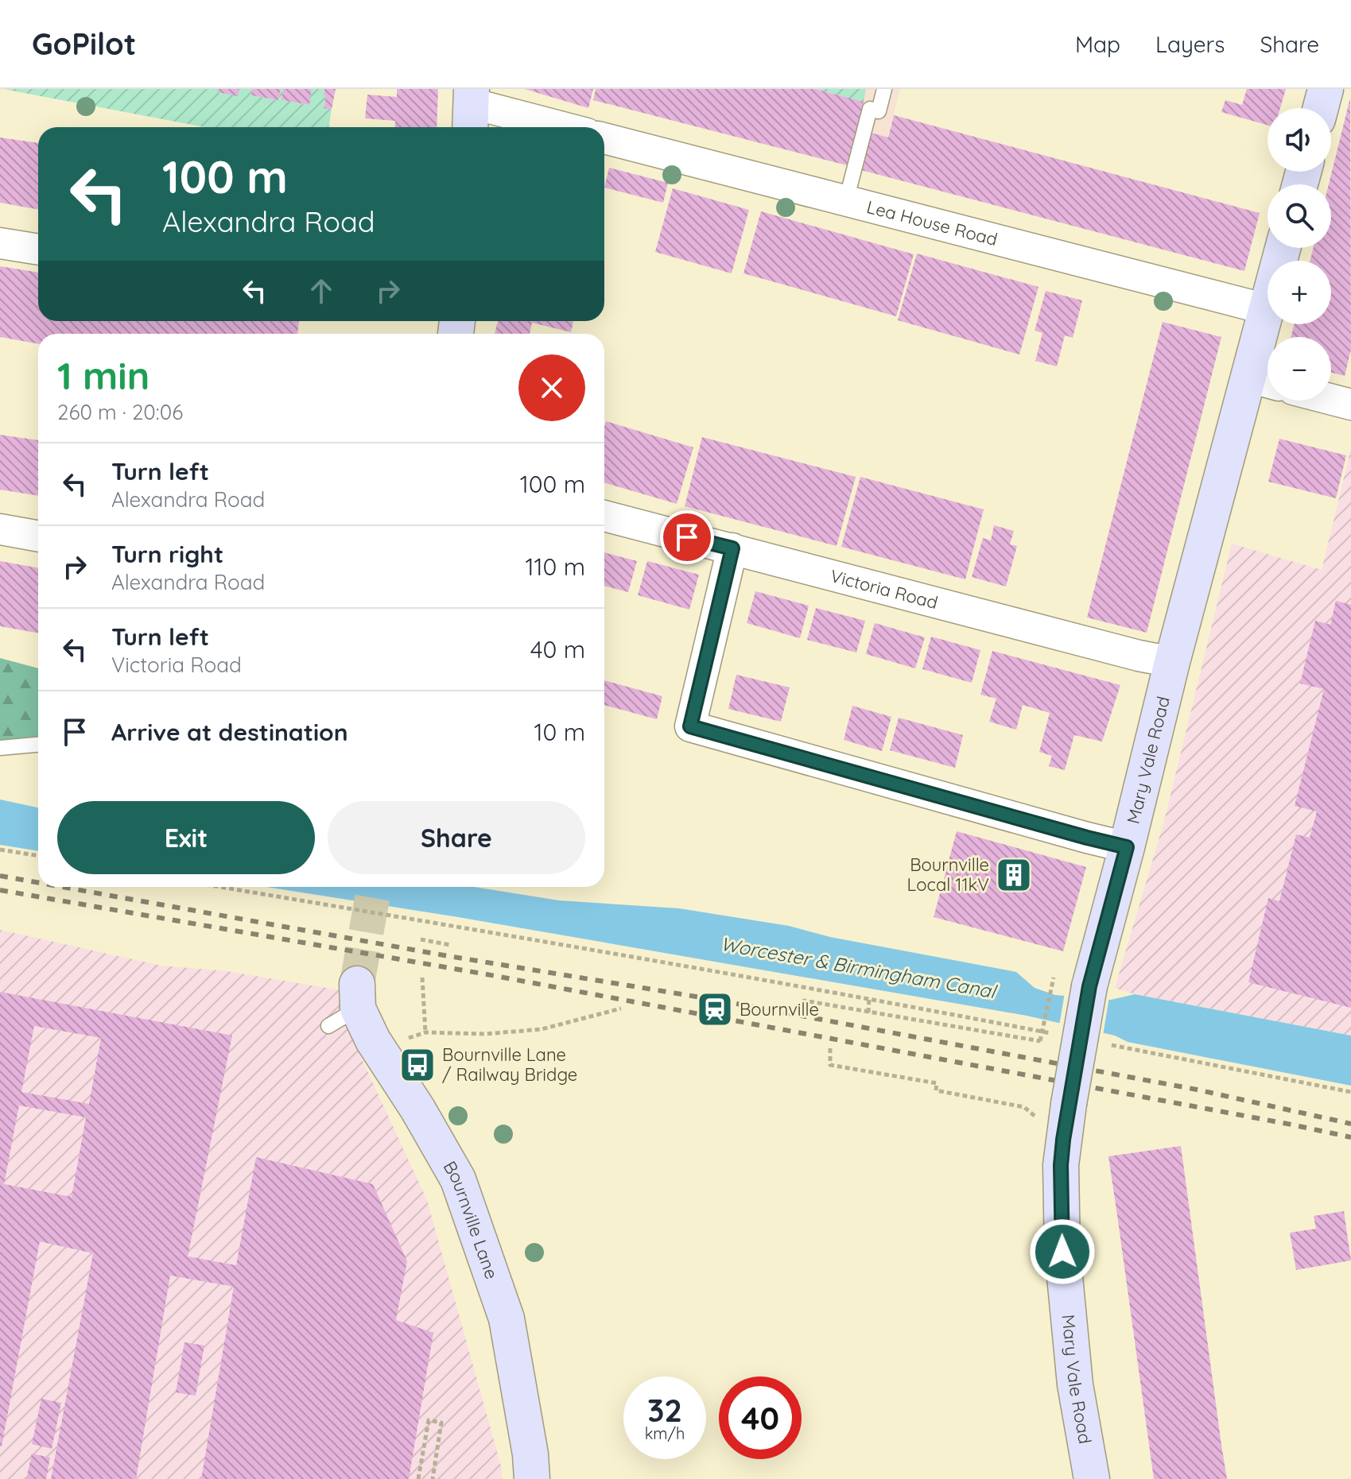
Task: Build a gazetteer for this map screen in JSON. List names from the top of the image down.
{
  "streets": {
    "street": [
      "Lea House Road",
      "Victoria Road",
      "Mary Vale Road",
      "Bournville Lane"
    ]
  },
  "crossings": [
    ["Lea House Road", "Mary Vale Road"],
    ["Victoria Road", "Mary Vale Road"]
  ],
  "water": ["Worcester & Birmingham Canal"],
  "places": {
    "building": ["Bournville Local 11kV"],
    "station": ["Bournville"],
    "bus stop": ["Bournville Lane / Railway Bridge"]
  },
  "page": {
    "header": "GoPilot",
    "nav": ["Map", "Layers", "Share"],
    "map_buttons": ["+", "−"],
    "turn": ["100 m", "Alexandra Road"],
    "heading": ["1 min", "260 m · 20:06"],
    "list": [
      {
        "name": "Turn left",
        "note": "Alexandra Road",
        "value": "100 m"
      },
      {
        "name": "Turn right",
        "note": "Alexandra Road",
        "value": "110 m"
      },
      {
        "name": "Turn left",
        "note": "Victoria Road",
        "value": "40 m"
      },
      {
        "name": "Arrive at destination",
        "value": "10 m"
      }
    ],
    "buttons": ["Exit", "Share"],
    "speed": "32 km/h",
    "limit": "40"
  }
}
